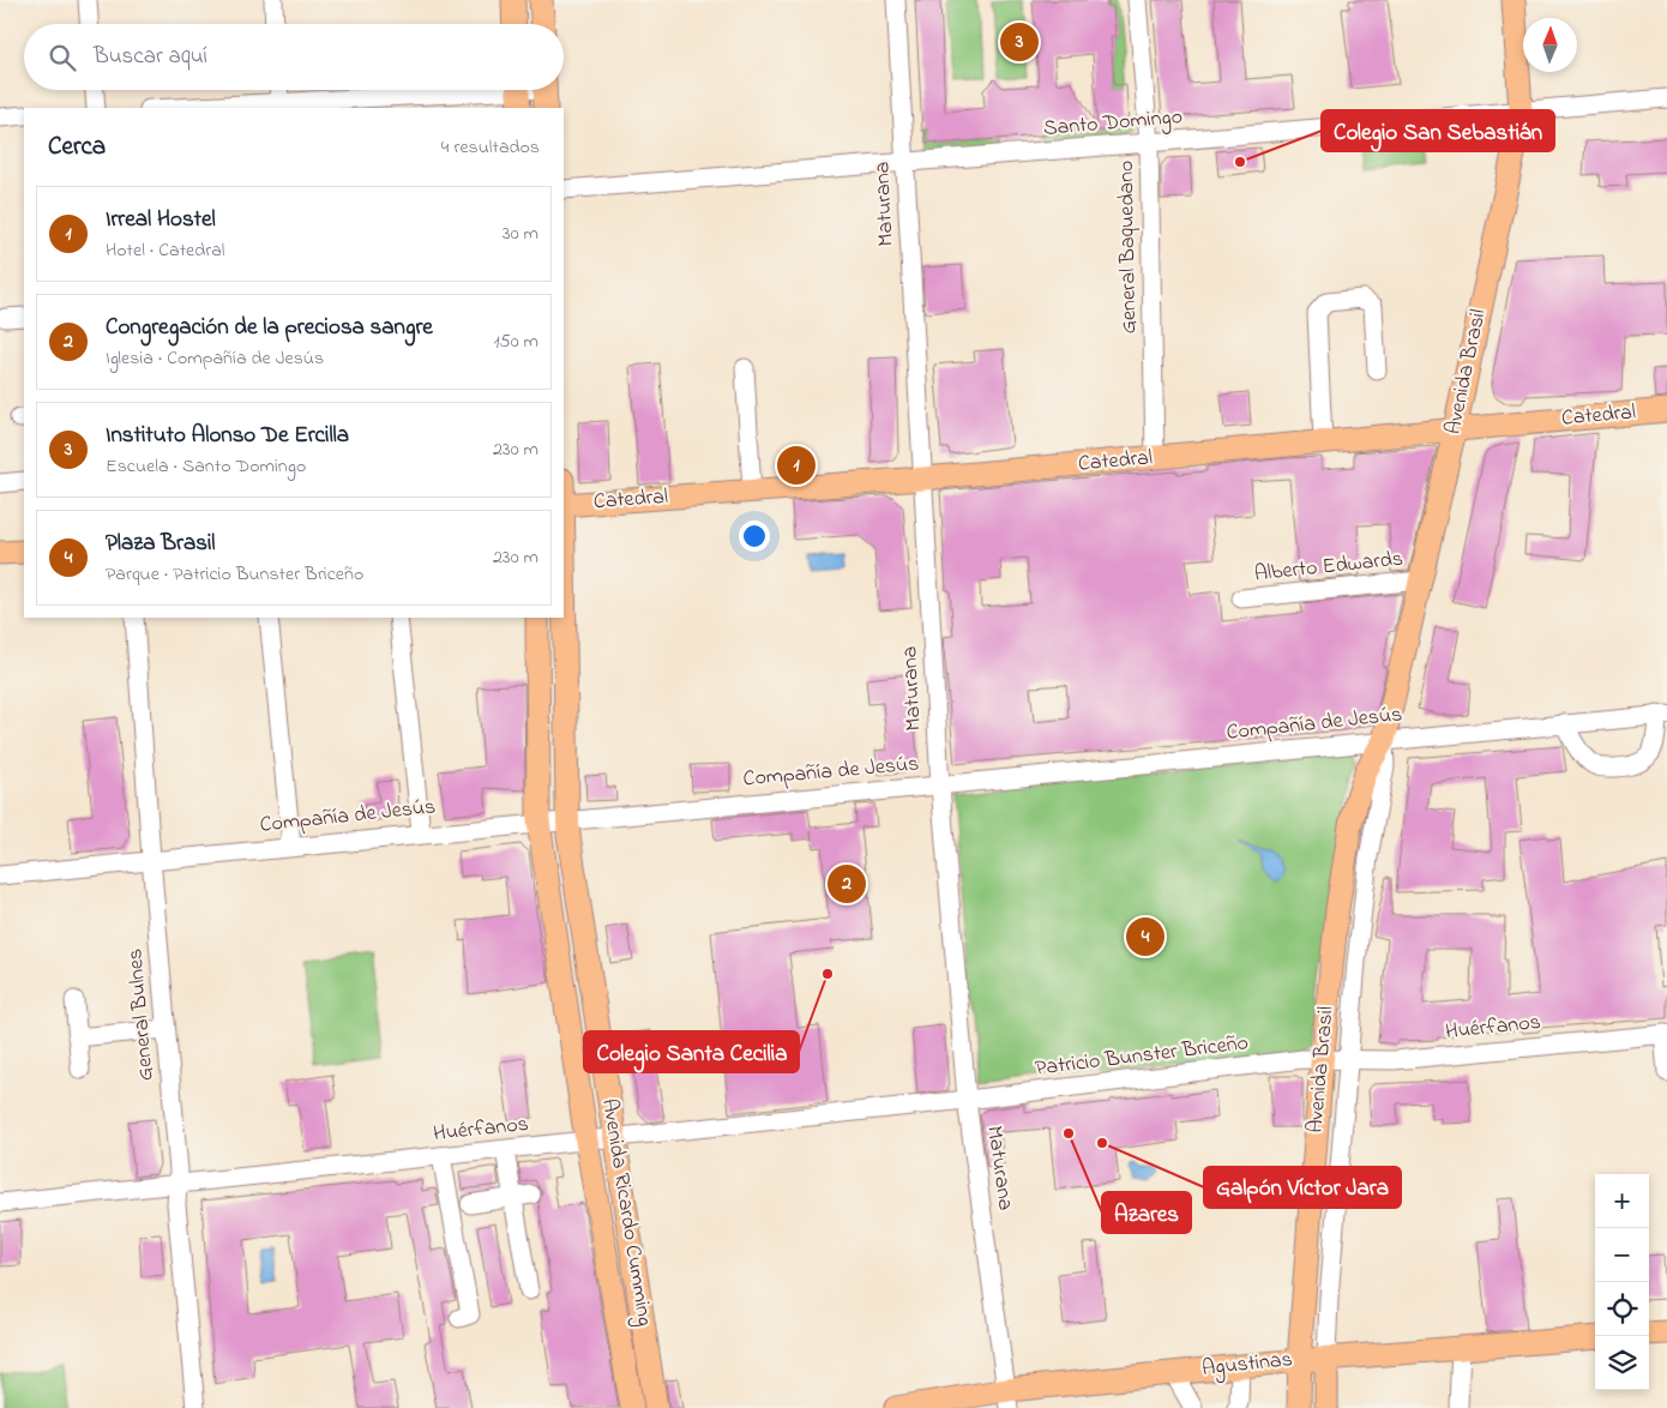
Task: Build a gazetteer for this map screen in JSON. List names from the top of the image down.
{
  "streets": {
    "main road": [
      "Avenida Brasil",
      "Catedral",
      "Avenida Ricardo Cumming",
      "Agustinas"
    ],
    "street": [
      "Santo Domingo",
      "Maturana",
      "General Baquedano",
      "Alberto Edwards",
      "Compañía de Jesús",
      "General Bulnes",
      "Huérfanos",
      "Patricio Bunster Briceño"
    ]
  },
  "crossings": [
    ["Santo Domingo", "Maturana"],
    ["Santo Domingo", "General Baquedano"],
    ["Santo Domingo", "Avenida Brasil"],
    ["Maturana", "Catedral"],
    ["Maturana", "Compañía de Jesús"],
    ["Maturana", "Huérfanos"],
    ["Maturana", "Patricio Bunster Briceño"],
    ["Maturana", "Agustinas"],
    ["General Baquedano", "Catedral"],
    ["Avenida Brasil", "Catedral"],
    ["Avenida Brasil", "Alberto Edwards"],
    ["Avenida Brasil", "Compañía de Jesús"],
    ["Avenida Brasil", "Huérfanos"],
    ["Avenida Brasil", "Patricio Bunster Briceño"],
    ["Avenida Brasil", "Agustinas"],
    ["Compañía de Jesús", "General Bulnes"],
    ["Compañía de Jesús", "Avenida Ricardo Cumming"],
    ["General Bulnes", "Huérfanos"],
    ["Huérfanos", "Patricio Bunster Briceño"],
    ["Huérfanos", "Avenida Ricardo Cumming"]
  ],
  "places": [
    "Colegio San Sebastián",
    "Colegio Santa Cecilia",
    "Azares",
    "Galpón Víctor Jara"
  ],
  "north": "top",
  "page": {
    "pins": [
      "3",
      "1",
      "2",
      "4"
    ],
    "search": "Buscar aquí",
    "heading": ["Cerca", "4 resultados"],
    "list": [
      {
        "mark": "1",
        "name": "Irreal Hostel",
        "note": "Hotel · Catedral",
        "value": "30 m"
      },
      {
        "mark": "2",
        "name": "Congregación de la preciosa sangre",
        "note": "Iglesia · Compañía de Jesús",
        "value": "150 m"
      },
      {
        "mark": "3",
        "name": "Instituto Alonso De Ercilla",
        "note": "Escuela · Santo Domingo",
        "value": "230 m"
      },
      {
        "mark": "4",
        "name": "Plaza Brasil",
        "note": "Parque · Patricio Bunster Briceño",
        "value": "230 m"
      }
    ],
    "map_buttons": ["+", "−"]
  }
}
